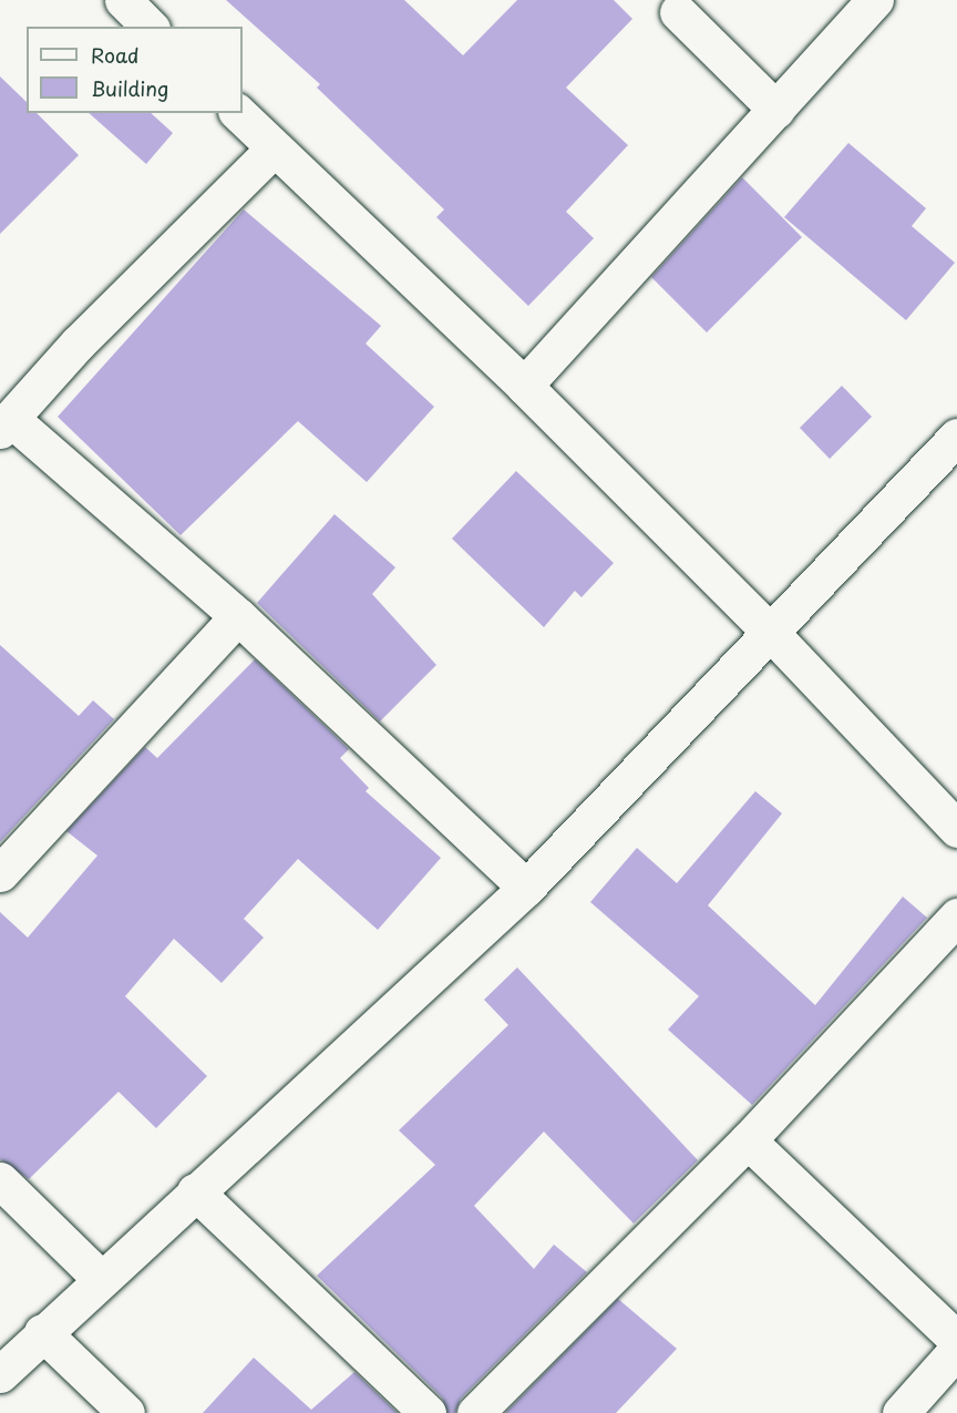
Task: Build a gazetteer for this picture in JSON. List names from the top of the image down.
{
  "legend": ["Road", "Building"]
}
